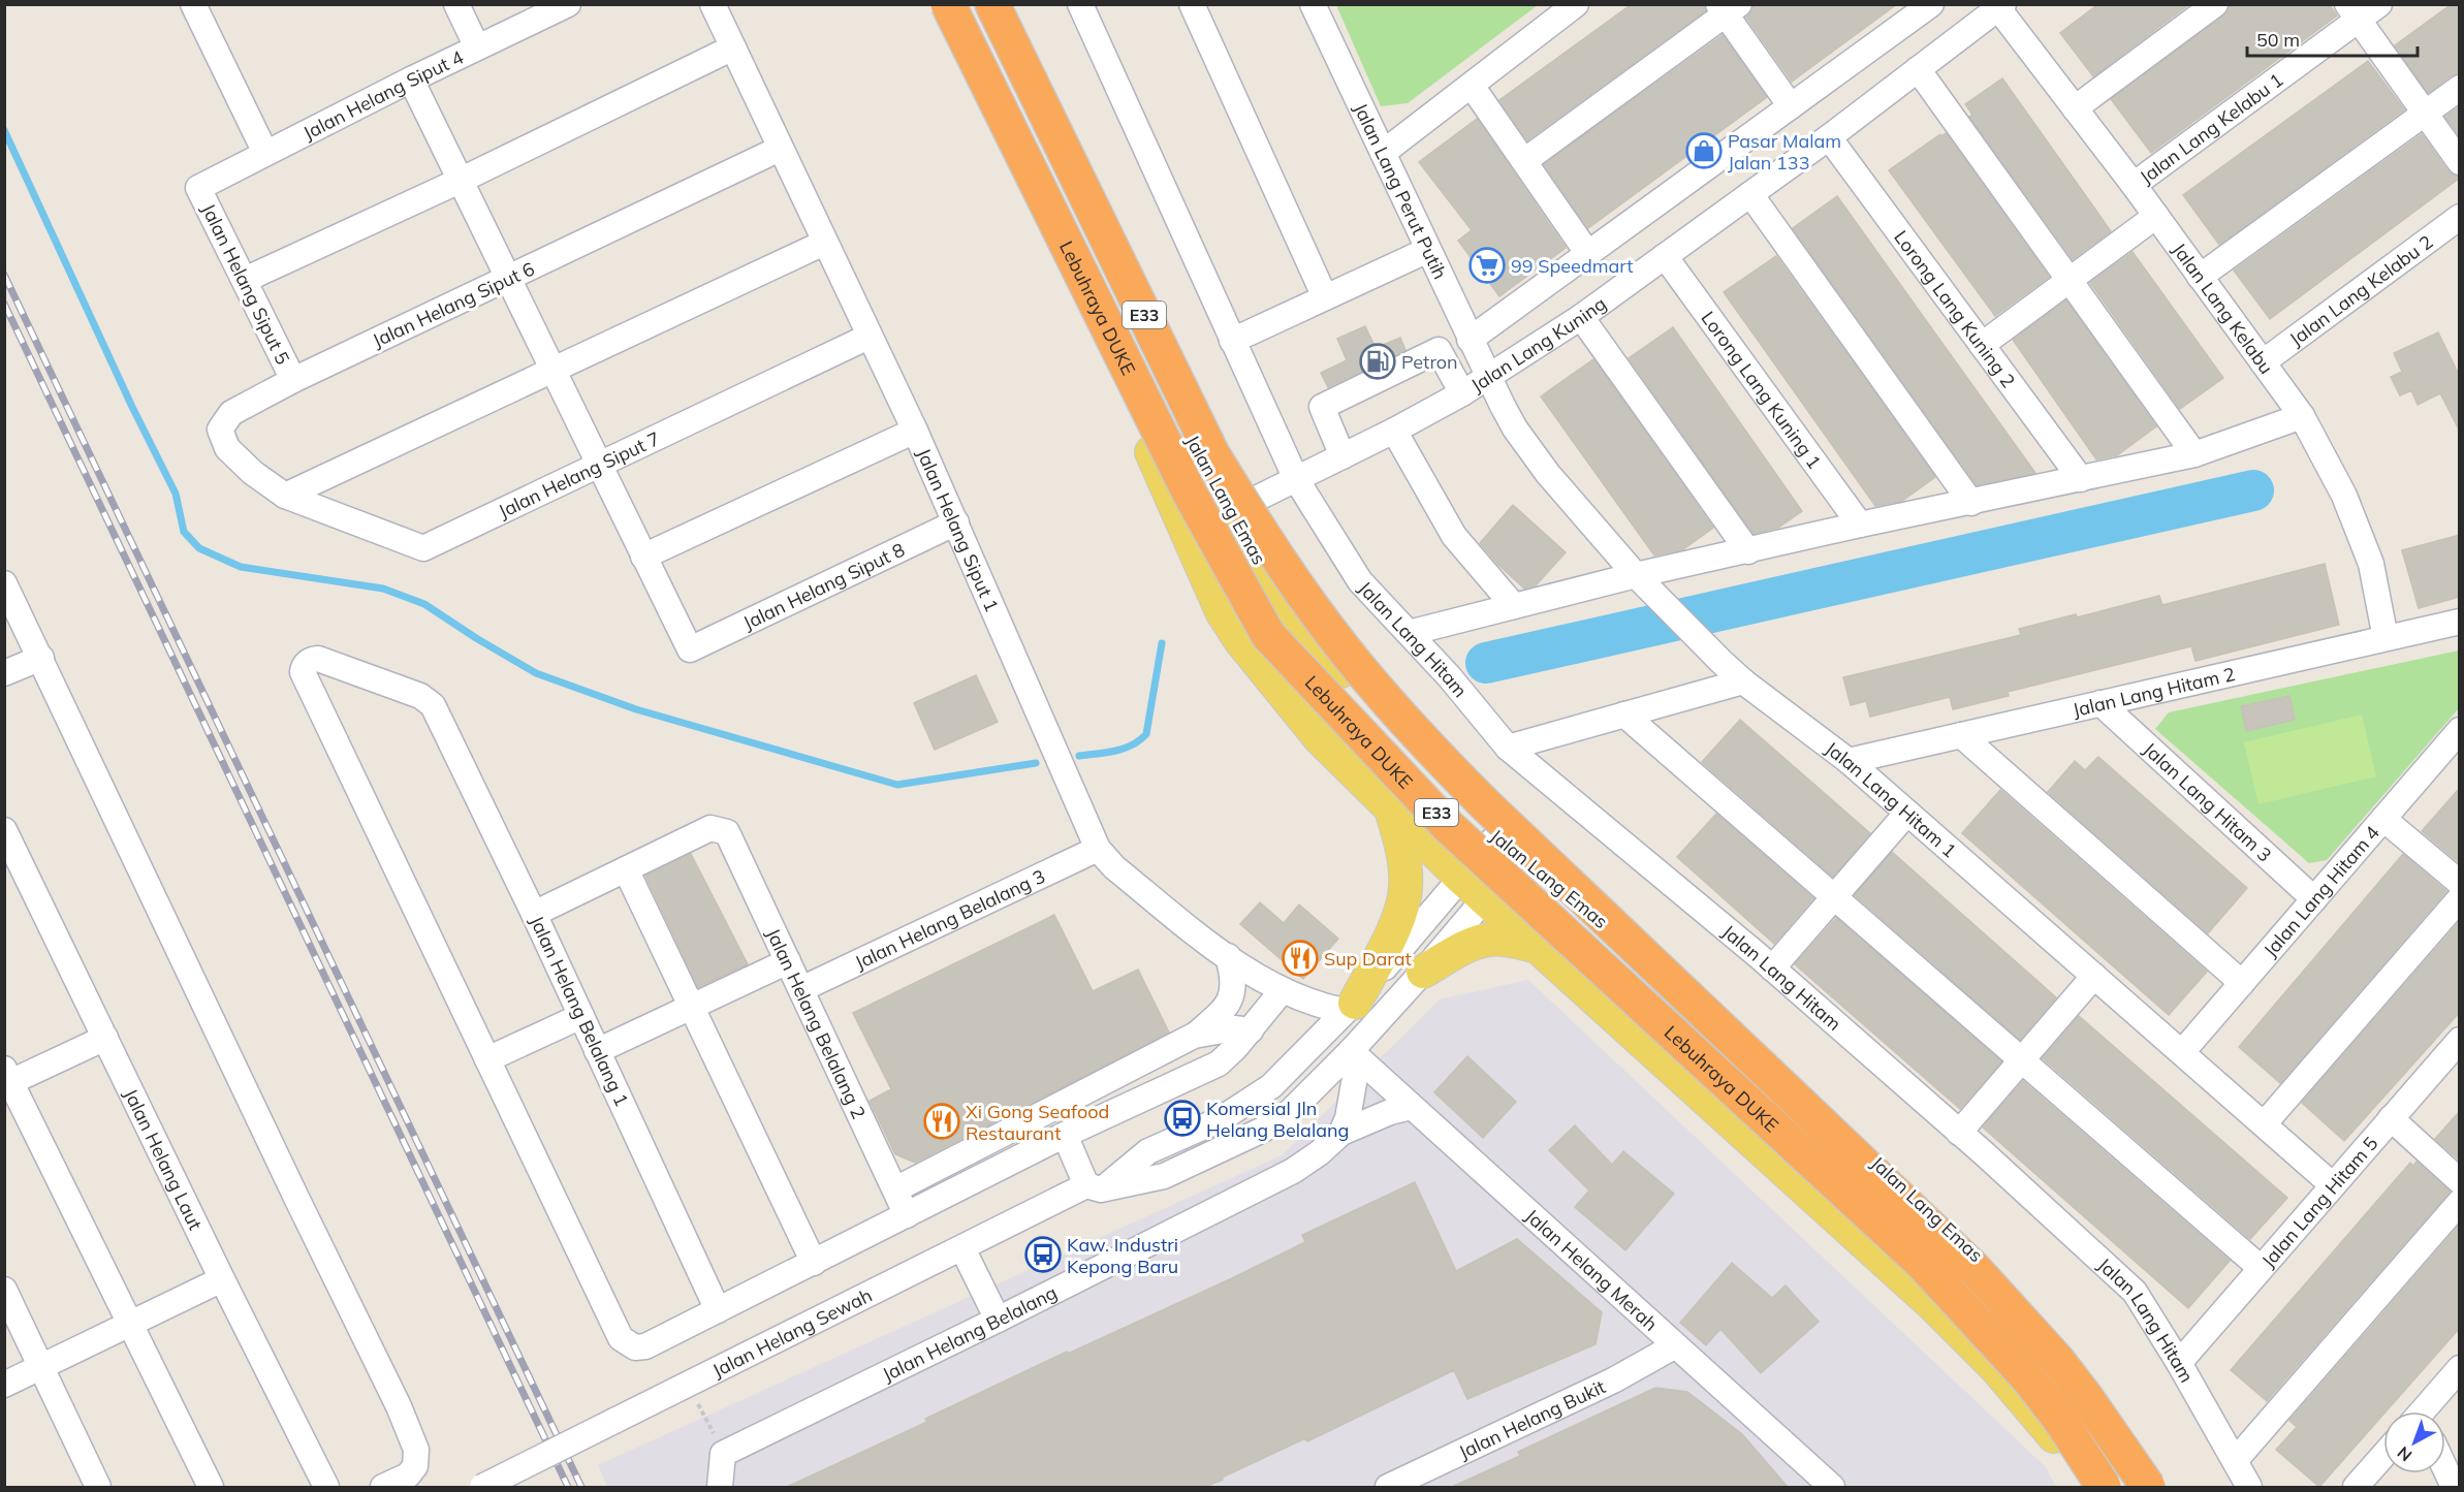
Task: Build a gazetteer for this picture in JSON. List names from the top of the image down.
{
  "streets": {
    "highway": ["Lebuhraya DUKE", "E33"],
    "main road": ["Jalan Lang Emas"],
    "street": [
      "Jalan Helang Siput 4",
      "Jalan Lang Kelabu 1",
      "Jalan Lang Perut Putih",
      "Jalan Helang Siput 5",
      "Jalan Lang Kelabu 2",
      "Jalan Helang Siput 6",
      "Lorong Lang Kuning 2",
      "Jalan Lang Kelabu",
      "Jalan Lang Kuning",
      "Lorong Lang Kuning 1",
      "Jalan Helang Siput 7",
      "Jalan Helang Siput 1",
      "Jalan Helang Siput 8",
      "Jalan Lang Hitam",
      "Jalan Lang Hitam 2",
      "Jalan Lang Hitam 1",
      "Jalan Lang Hitam 3",
      "Jalan Lang Hitam 4",
      "Jalan Helang Belalang 3",
      "Jalan Helang Belalang 1",
      "Jalan Helang Belalang 2",
      "Jalan Helang Laut",
      "Jalan Lang Hitam 5",
      "Jalan Helang Merah",
      "Jalan Helang Sewah",
      "Jalan Helang Belalang",
      "Jalan Helang Bukit"
    ]
  },
  "crossings": [
    ["Jalan Helang Siput 4", "Jalan Helang Siput 5"],
    ["Jalan Lang Kelabu 1", "Jalan Lang Kelabu"],
    ["Jalan Lang Perut Putih", "Jalan Lang Kuning"],
    ["Jalan Lang Perut Putih", "Jalan Lang Hitam 1"],
    ["Jalan Helang Siput 5", "Jalan Helang Siput 6"],
    ["Jalan Lang Kelabu 2", "Jalan Lang Kelabu"],
    ["Jalan Helang Siput 6", "Jalan Helang Siput 7"],
    ["Jalan Helang Siput 6", "Jalan Helang Siput 1"],
    ["Lorong Lang Kuning 2", "Jalan Lang Kuning"],
    ["Jalan Lang Kelabu", "Jalan Lang Kuning"],
    ["Jalan Lang Kelabu", "Jalan Lang Hitam 2"],
    ["Jalan Lang Kuning", "Lorong Lang Kuning 1"],
    ["Jalan Lang Kuning", "Jalan Lang Emas"],
    ["Jalan Lang Kuning", "Jalan Lang Hitam"],
    ["Jalan Lang Kuning", "Jalan Lang Hitam 1"],
    ["Jalan Helang Siput 7", "Jalan Helang Siput 1"],
    ["Jalan Lang Emas", "Jalan Helang Sewah"],
    ["Jalan Helang Siput 1", "Jalan Helang Siput 8"],
    ["Jalan Helang Siput 1", "Jalan Helang Belalang 3"],
    ["Jalan Helang Siput 1", "Jalan Helang Sewah"],
    ["Jalan Lang Hitam", "Jalan Lang Hitam 5"],
    ["Jalan Lang Hitam 2", "Jalan Lang Hitam 1"],
    ["Jalan Lang Hitam 2", "Jalan Lang Hitam 3"],
    ["Jalan Lang Hitam 1", "Jalan Lang Hitam 4"],
    ["Jalan Lang Hitam 1", "Jalan Lang Hitam 5"],
    ["Jalan Lang Hitam 3", "Jalan Lang Hitam 4"],
    ["Jalan Helang Belalang 3", "Jalan Helang Belalang 2"],
    ["Jalan Helang Merah", "Jalan Helang Sewah"],
    ["Jalan Helang Merah", "Jalan Helang Belalang"],
    ["Jalan Helang Merah", "Jalan Helang Bukit"]
  ],
  "places": {
    "shop": ["Pasar Malam Jalan 133"],
    "supermarket": ["99 Speedmart"],
    "fuel station": ["Petron"],
    "restaurant": ["Sup Darat", "Xi Gong Seafood Restaurant"],
    "bus stop": ["Komersial Jln Helang Belalang", "Kaw. Industri Kepong Baru"]
  },
  "scale_bar": "50 m",
  "north": "bottom left"
}
